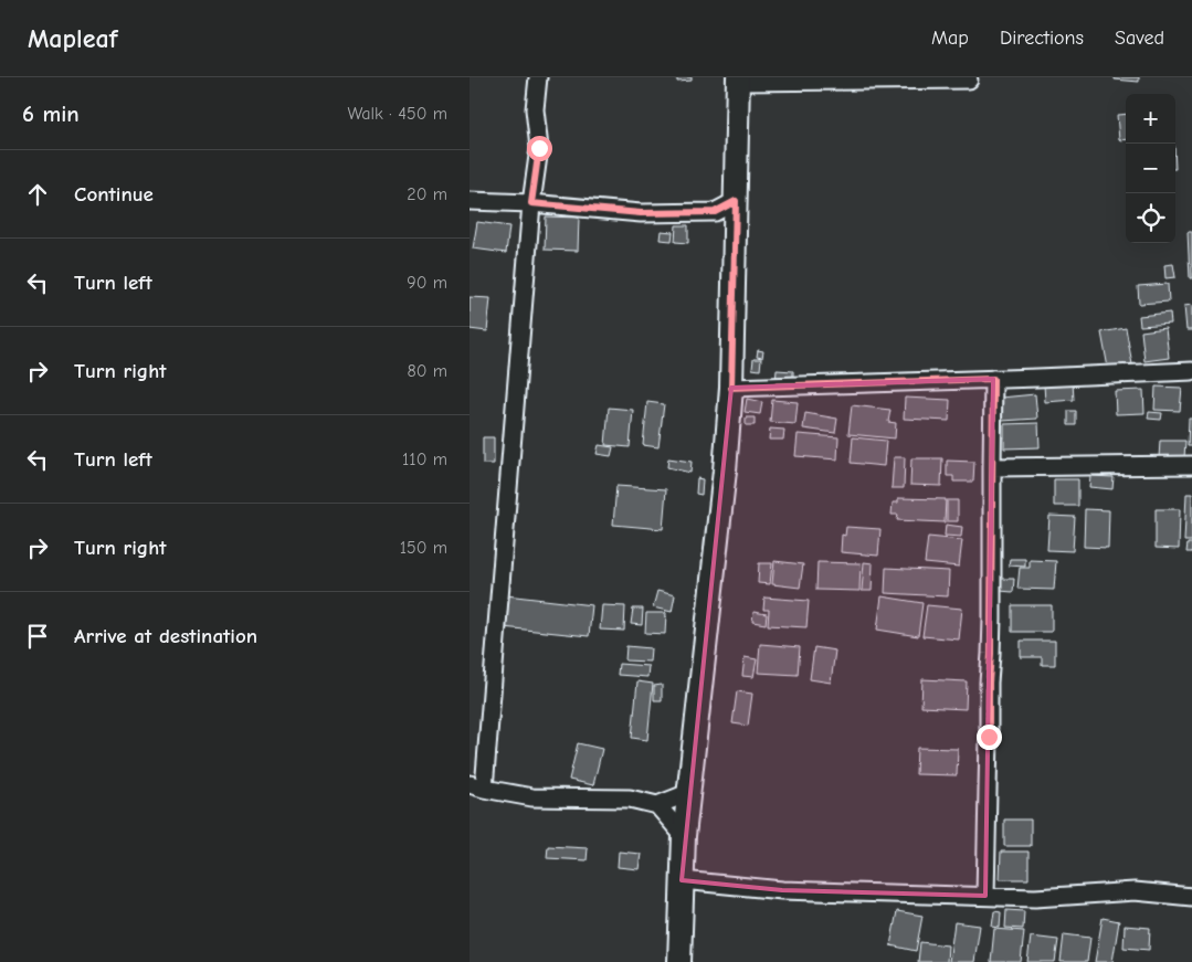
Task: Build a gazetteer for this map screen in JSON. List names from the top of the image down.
{
  "page": {
    "header": "Mapleaf",
    "nav": ["Map", "Directions", "Saved"],
    "heading": ["6 min", "Walk · 450 m"],
    "map_buttons": ["+", "−"],
    "list": [
      ["Continue", "20 m"],
      ["Turn left", "90 m"],
      ["Turn right", "80 m"],
      ["Turn left", "110 m"],
      ["Turn right", "150 m"],
      "Arrive at destination"
    ]
  }
}
